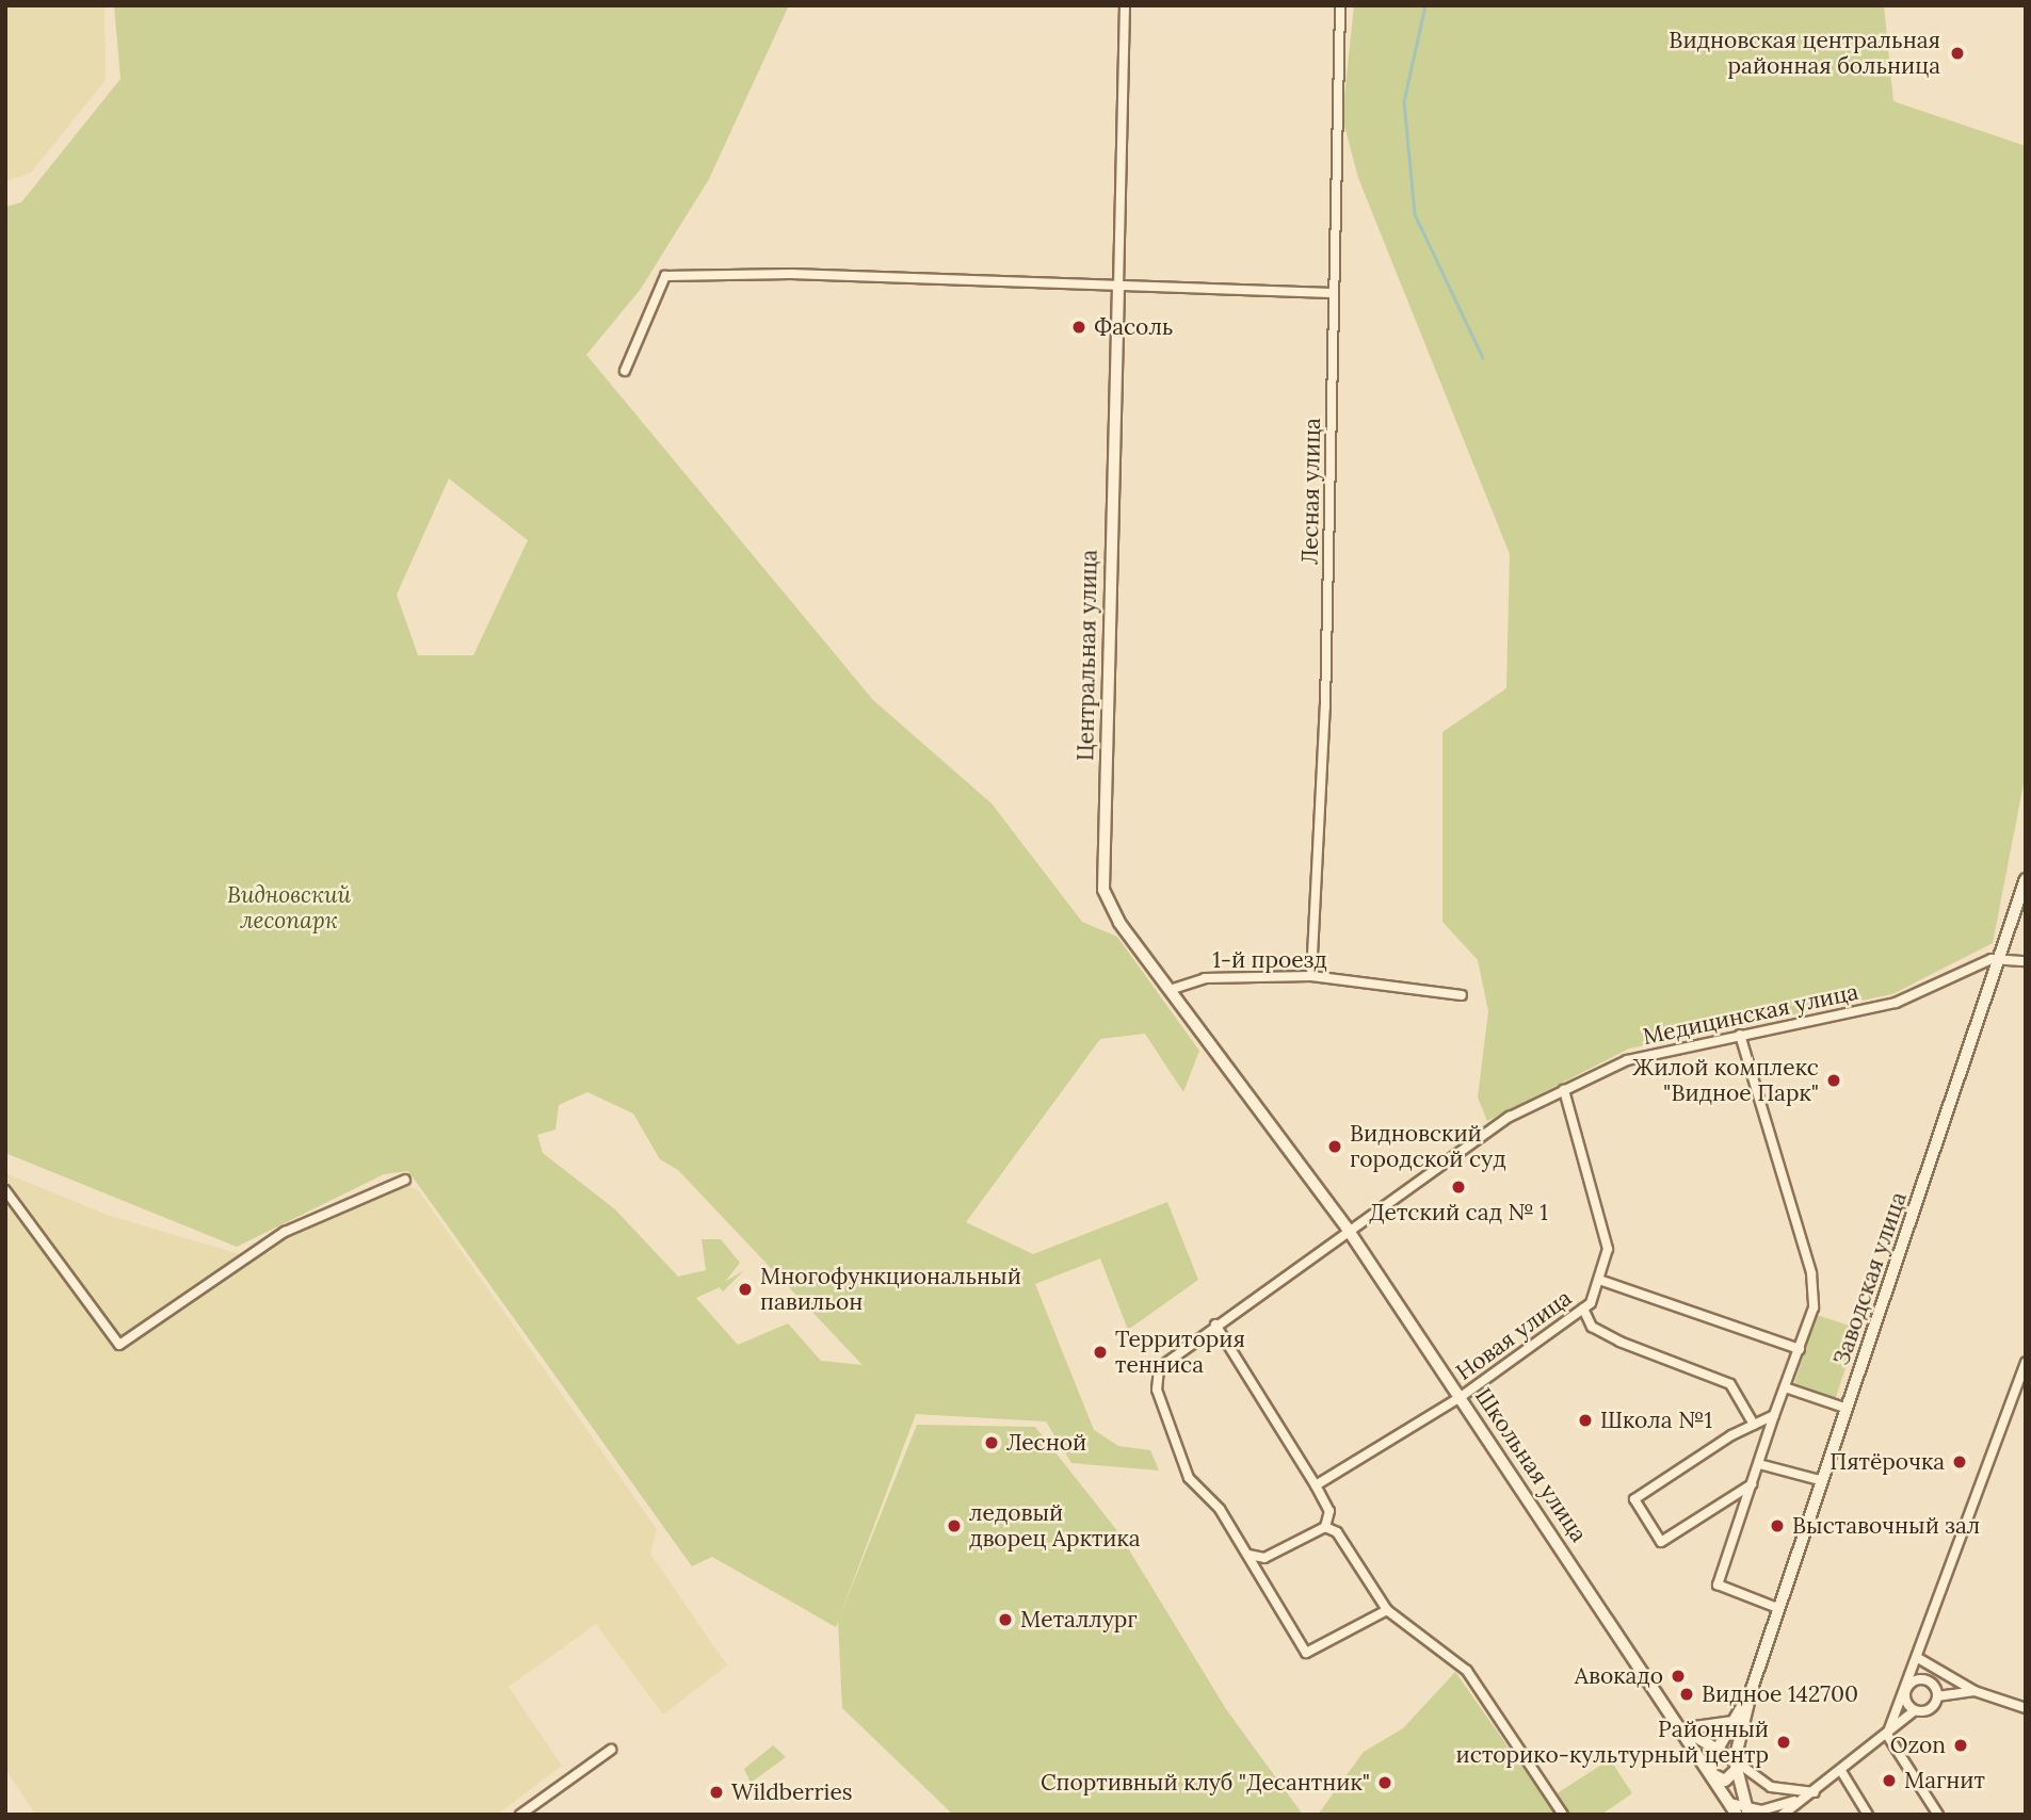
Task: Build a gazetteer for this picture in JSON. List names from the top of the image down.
{
  "streets": {
    "street": [
      "Лесная улица",
      "Центральная улица",
      "1-й проезд",
      "Медицинская улица",
      "Заводская улица",
      "Новая улица",
      "Школьная улица"
    ]
  },
  "crossings": [
    ["Лесная улица", "1-й проезд"],
    ["Центральная улица", "1-й проезд"],
    ["Центральная улица", "Медицинская улица"],
    ["Центральная улица", "Школьная улица"],
    ["Медицинская улица", "Заводская улица"],
    ["Медицинская улица", "Новая улица"],
    ["Медицинская улица", "Школьная улица"],
    ["Новая улица", "Школьная улица"]
  ],
  "parks": ["Видновский лесопарк"],
  "places": [
    "Видновская центральная районная больница",
    "Фасоль",
    "Жилой комплекс \"Видное Парк\"",
    "Видновский городской суд",
    "Детский сад № 1",
    "Многофункциональный павильон",
    "Территория тенниса",
    "Школа №1",
    "Лесной",
    "Пятёрочка",
    "ледовый дворец Арктика",
    "Выставочный зал",
    "Металлург",
    "Авокадо",
    "Видное 142700",
    "Районный историко-культурный центр",
    "Ozon",
    "Магнит",
    "Спортивный клуб \"Десантник\"",
    "Wildberries"
  ]
}
